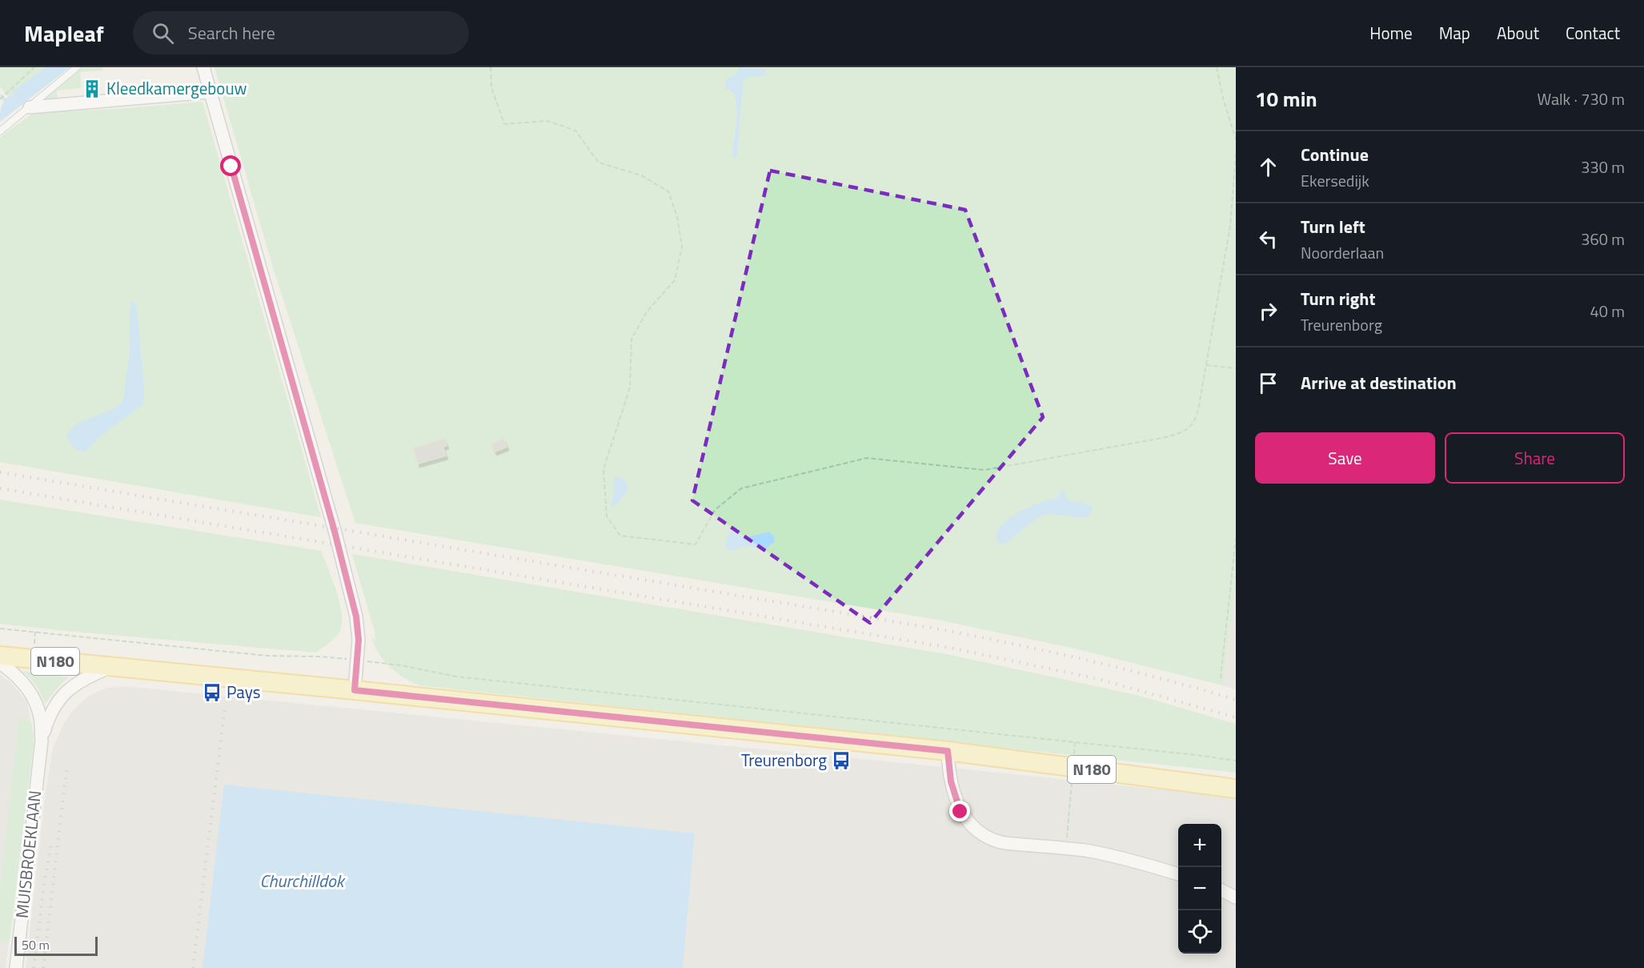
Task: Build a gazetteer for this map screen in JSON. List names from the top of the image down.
{
  "streets": {
    "main road": ["N180"],
    "street": ["MUISBROEKLAAN"]
  },
  "crossings": [
    ["N180", "MUISBROEKLAAN"]
  ],
  "water": ["Churchilldok"],
  "places": {
    "building": ["Kleedkamergebouw"],
    "bus stop": ["Pays", "Treurenborg"]
  },
  "scale_bar": "50 m",
  "page": {
    "header": "Mapleaf",
    "search": "Search here",
    "nav": [
      "Home",
      "Map",
      "About",
      "Contact"
    ],
    "heading": ["10 min", "Walk · 730 m"],
    "list": [
      ["Continue", "Ekersedijk", "330 m"],
      ["Turn left", "Noorderlaan", "360 m"],
      ["Turn right", "Treurenborg", "40 m"],
      "Arrive at destination"
    ],
    "buttons": ["Save", "Share"],
    "map_buttons": ["+", "−"],
    "scale": "50 m"
  }
}
